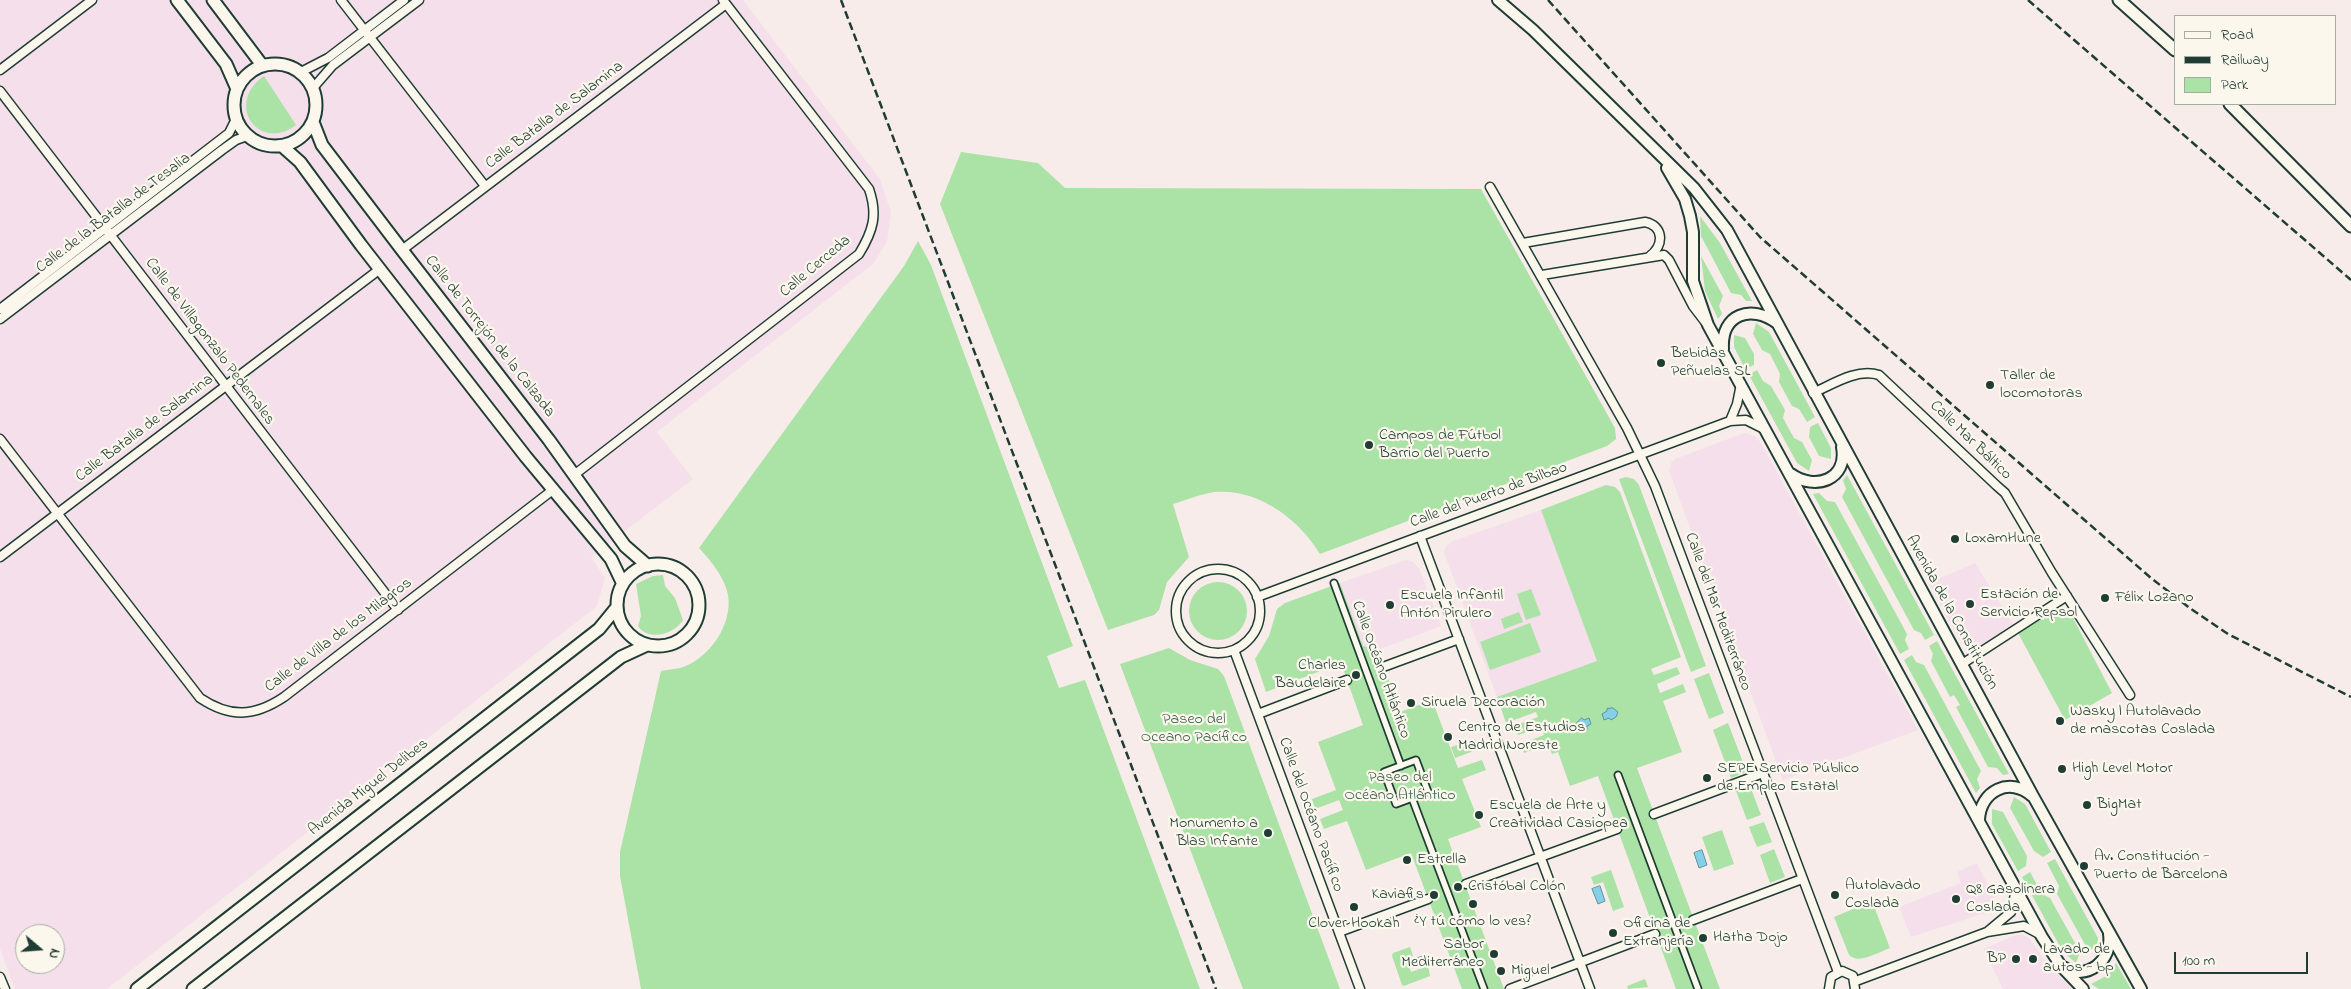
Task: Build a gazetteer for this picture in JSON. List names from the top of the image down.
{
  "streets": {
    "main road": ["Calle de Torrejón de la Calzada", "Avenida Miguel Delibes"],
    "street": [
      "Calle Batalla de Salamina",
      "Calle de la Batalla de Tesalia",
      "Calle Cerceda",
      "Calle de Villagonzalo Pedernales",
      "Calle Mar Báltico",
      "Calle del Puerto de Bilbao",
      "Calle del Mar Mediterráneo",
      "Avenida de la Constitución",
      "Calle de Villa de los Milagros",
      "Calle Océano Atlántico",
      "Calle del Océano Pacífico"
    ]
  },
  "crossings": [
    ["Calle Batalla de Salamina", "Calle Cerceda"],
    ["Calle Batalla de Salamina", "Calle de Torrejón de la Calzada"],
    ["Calle Batalla de Salamina", "Calle de Villagonzalo Pedernales"],
    ["Calle Batalla de Salamina", "Calle de Villa de los Milagros"],
    ["Calle de la Batalla de Tesalia", "Calle de Torrejón de la Calzada"],
    ["Calle de la Batalla de Tesalia", "Calle de Villagonzalo Pedernales"],
    ["Calle Cerceda", "Calle de Torrejón de la Calzada"],
    ["Calle de Torrejón de la Calzada", "Avenida Miguel Delibes"],
    ["Calle de Villagonzalo Pedernales", "Calle de Villa de los Milagros"],
    ["Calle Mar Báltico", "Avenida de la Constitución"],
    ["Calle del Puerto de Bilbao", "Calle del Mar Mediterráneo"],
    ["Calle del Puerto de Bilbao", "Calle del Océano Pacífico"]
  ],
  "parks": ["Paseo del Oceano Pacífico", "Paseo del Océano Atlántico"],
  "places": [
    "Bebidas Peñuelas SL",
    "Taller de locomotoras",
    "Campos de Fútbol Barrio del Puerto",
    "LoxamHune",
    "Félix Lozano",
    "Estación de Servicio Repsol",
    "Escuela Infantil Antón Pirulero",
    "Charles Baudelaire",
    "Siruela Decoración",
    "Wasky | Autolavado de mascotas Coslada",
    "Centro de Estudios Madrid Noreste",
    "High Level Motor",
    "SEPE Servicio Público de Empleo Estatal",
    "BigMat",
    "Escuela de Arte y Creatividad Casiopea",
    "Monumento a Blas Infante",
    "Estrella",
    "Av. Constitución - Puerto de Barcelona",
    "Cristóbal Colón",
    "Kaviafis",
    "Autolavado Coslada",
    "Q8 Gasolinera Coslada",
    "¿Y tú cómo lo ves?",
    "Clover Hookah",
    "Oficina de Extranjería",
    "Hatha Dojo",
    "Sabor Mediterráneo",
    "BP",
    "Lavado de autos - bp",
    "Miguel"
  ],
  "legend": ["Road", "Railway", "Park"],
  "scale_bar": "100 m",
  "north": "right"
}
